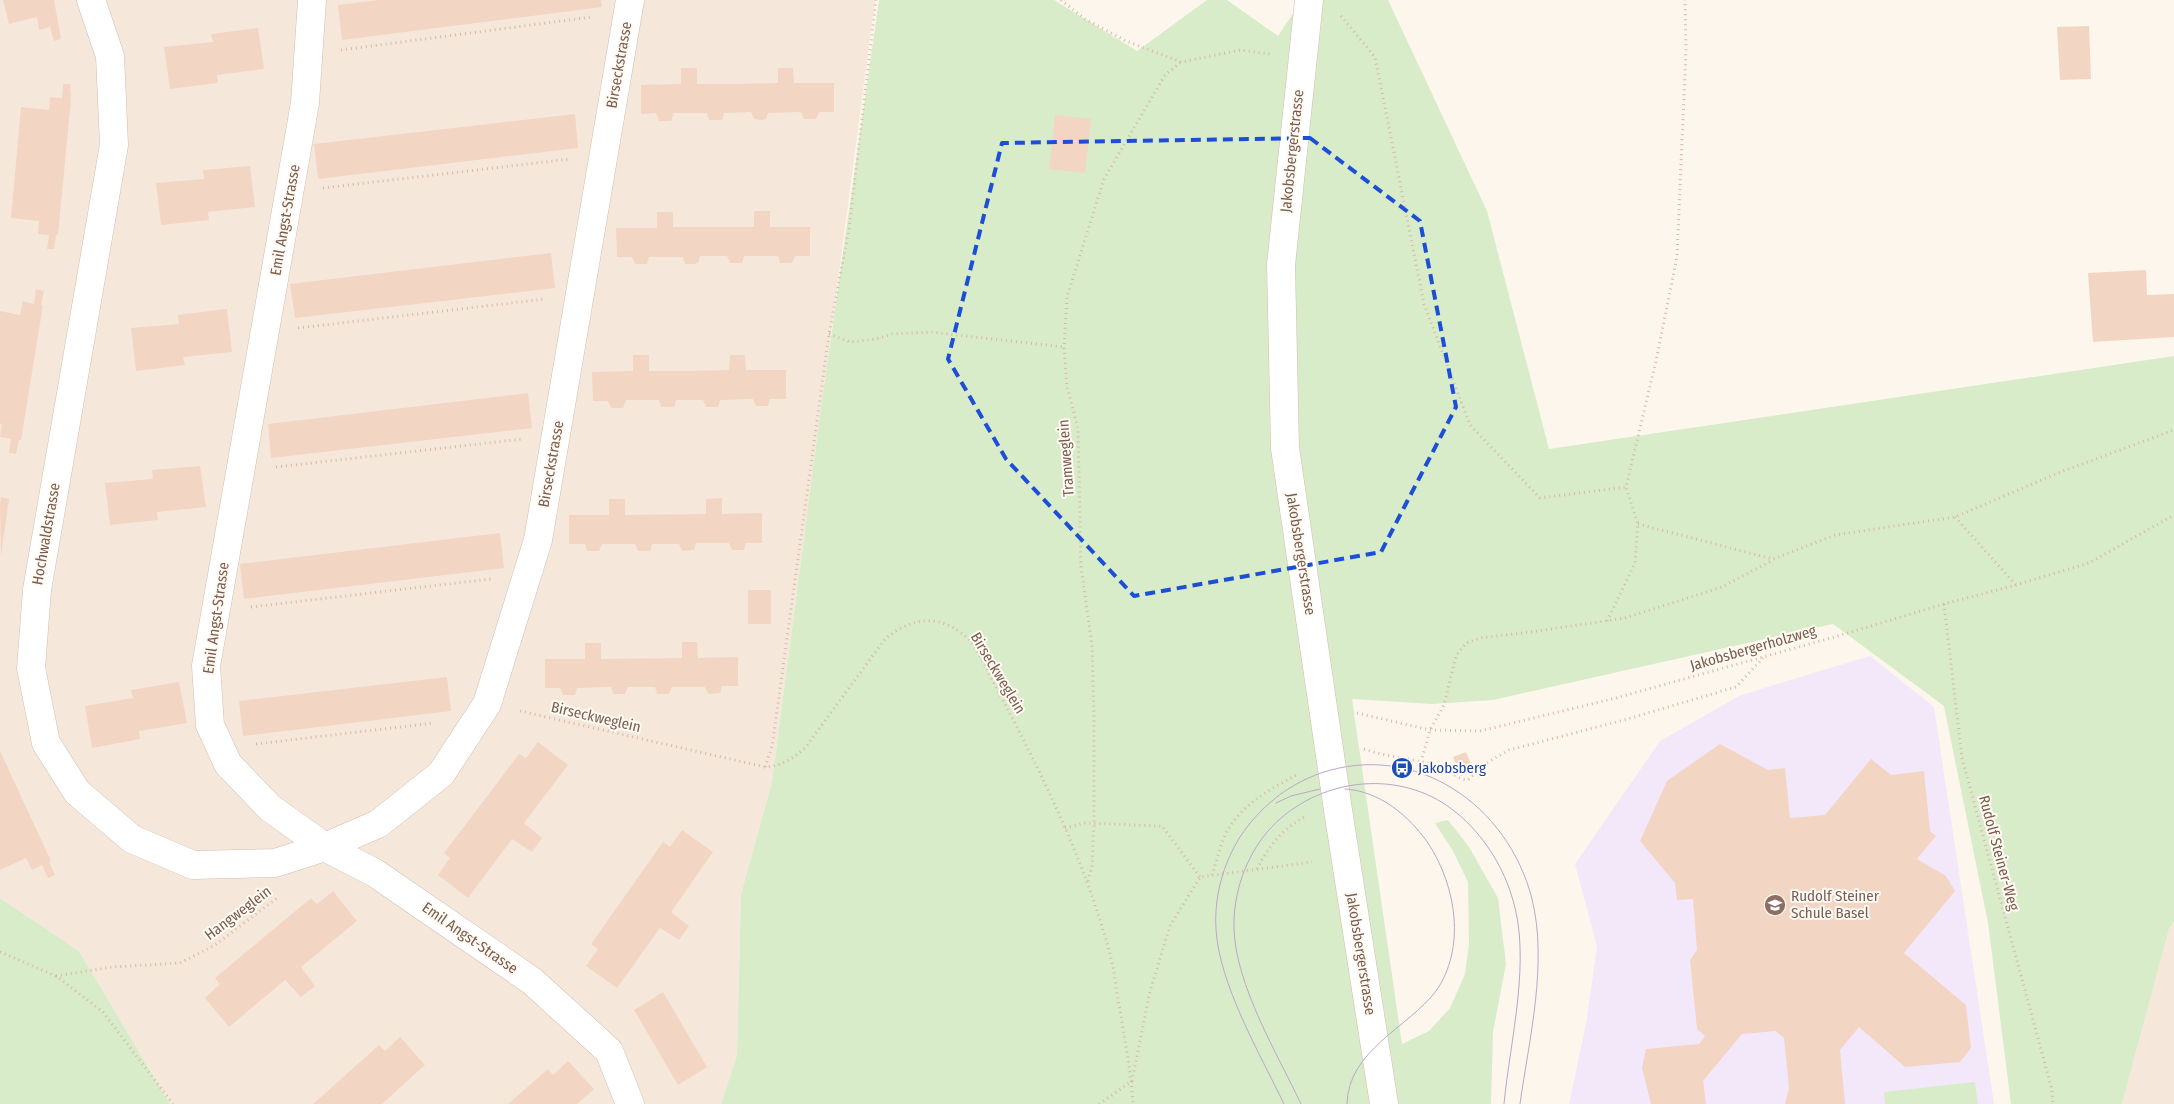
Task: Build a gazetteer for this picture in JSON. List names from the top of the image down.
{
  "streets": {
    "street": [
      "Birseckstrasse",
      "Jakobsbergerstrasse",
      "Emil Angst-Strasse",
      "Hochwaldstrasse"
    ],
    "path": [
      "Tramweglein",
      "Jakobsbergerholzweg",
      "Birseckweglein",
      "Rudolf Steiner-Weg",
      "Hangweglein"
    ]
  },
  "crossings": [
    ["Birseckstrasse", "Emil Angst-Strasse"],
    ["Birseckstrasse", "Hochwaldstrasse"],
    ["Birseckstrasse", "Birseckweglein"],
    ["Jakobsbergerstrasse", "Jakobsbergerholzweg"],
    ["Emil Angst-Strasse", "Hochwaldstrasse"],
    ["Emil Angst-Strasse", "Birseckweglein"],
    ["Tramweglein", "Birseckweglein"],
    ["Jakobsbergerholzweg", "Rudolf Steiner-Weg"]
  ],
  "places": {
    "bus stop": ["Jakobsberg"],
    "school or university": ["Rudolf Steiner Schule Basel"]
  }
}
